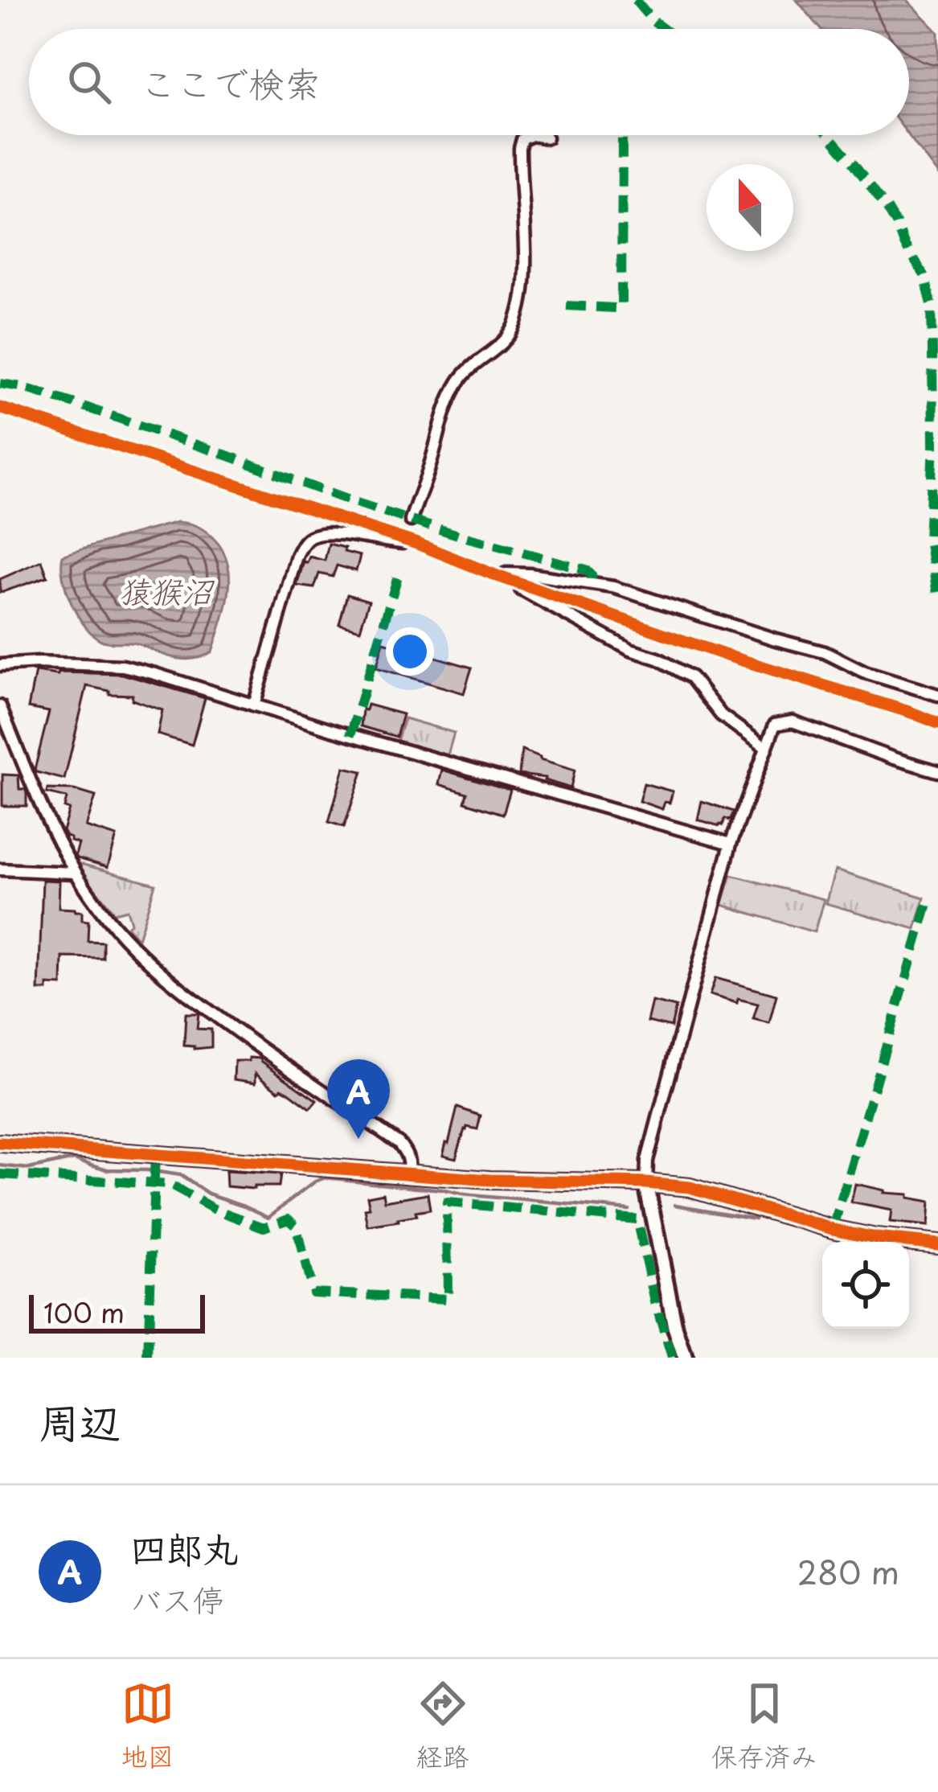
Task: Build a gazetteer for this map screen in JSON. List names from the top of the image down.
{
  "water": ["猿猴沼"],
  "scale_bar": "100 m",
  "north": "top",
  "page": {
    "search": "ここで検索",
    "pins": "A",
    "scale": "100 m",
    "heading": "周辺",
    "list": [
      {
        "mark": "A",
        "name": "四郎丸",
        "note": "バス停",
        "value": "280 m"
      }
    ],
    "nav": ["地図", "経路", "保存済み"]
  }
}
